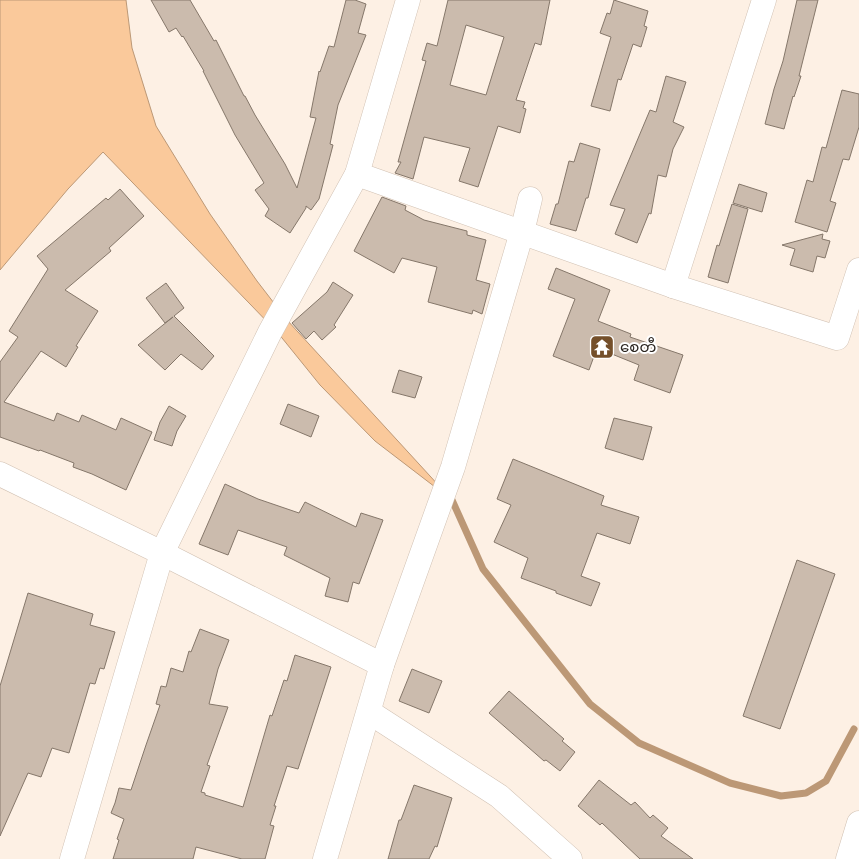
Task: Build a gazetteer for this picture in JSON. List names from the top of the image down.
{
  "places": {
    "temple": ["စေတီ"]
  }
}
